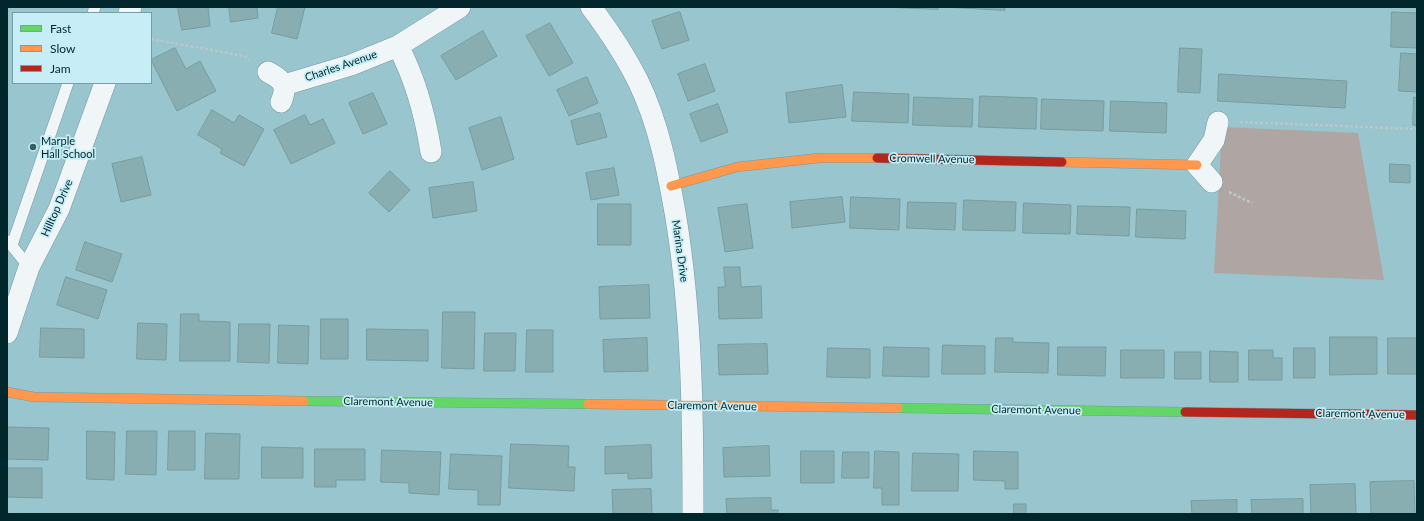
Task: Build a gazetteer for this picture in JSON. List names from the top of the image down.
{
  "streets": {
    "street": [
      "Charles Avenue",
      "Cromwell Avenue",
      "Hilltop Drive",
      "Marina Drive",
      "Claremont Avenue"
    ]
  },
  "crossings": [
    ["Cromwell Avenue", "Marina Drive"],
    ["Marina Drive", "Claremont Avenue"]
  ],
  "places": ["Marple Hall School"],
  "legend": ["Fast", "Slow", "Jam"]
}
